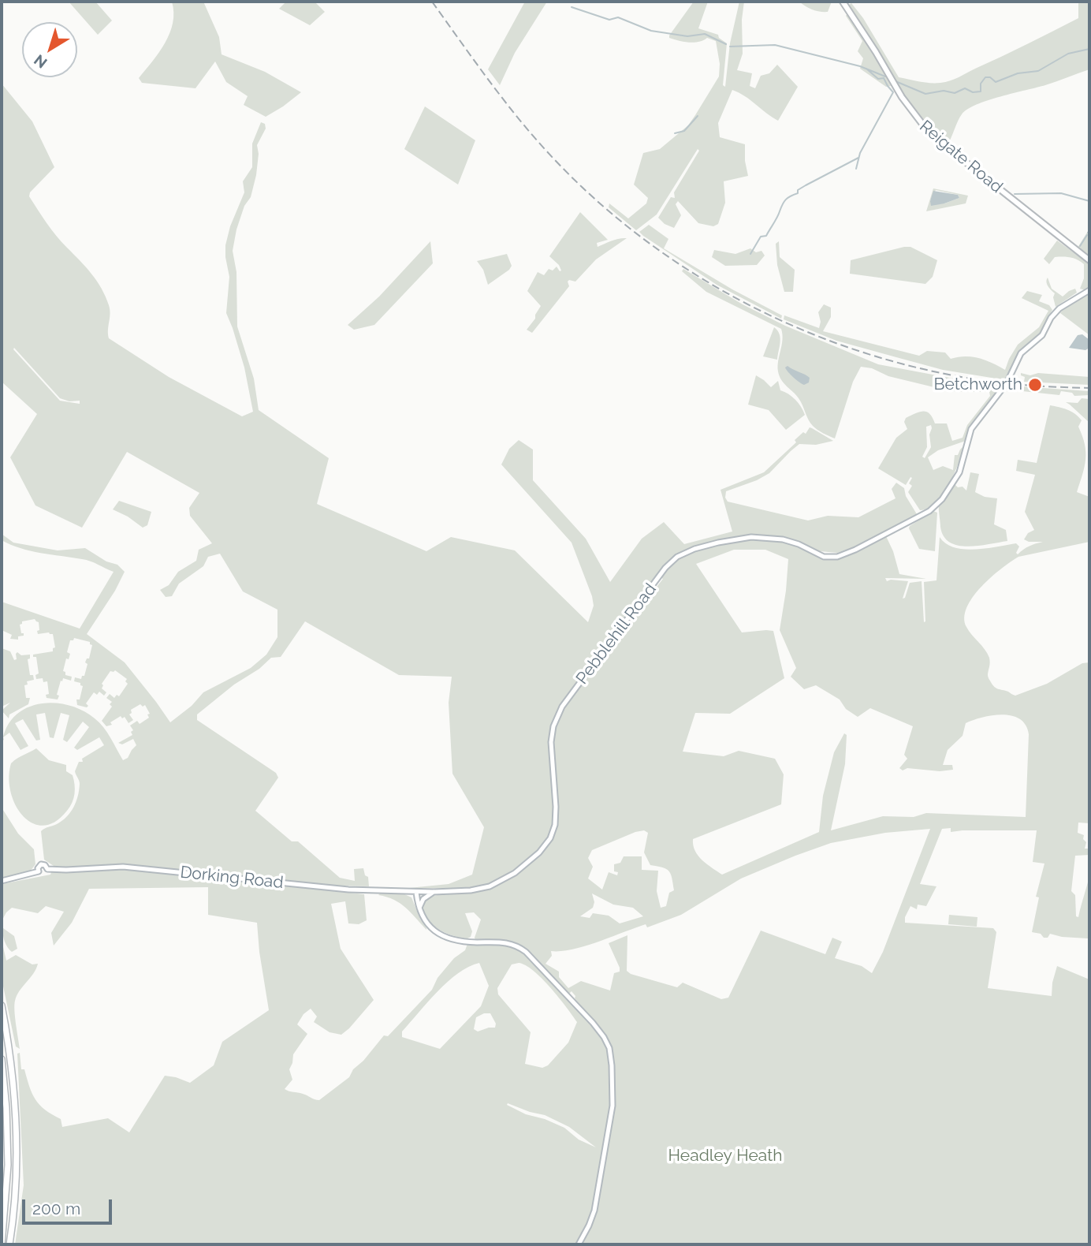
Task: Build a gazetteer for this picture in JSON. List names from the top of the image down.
{
  "streets": {
    "main road": ["Reigate Road", "Pebblehill Road", "Dorking Road"]
  },
  "crossings": [
    ["Pebblehill Road", "Dorking Road"]
  ],
  "parks": ["Headley Heath"],
  "places": ["Betchworth"],
  "scale_bar": "200 m",
  "north": "bottom left"
}
